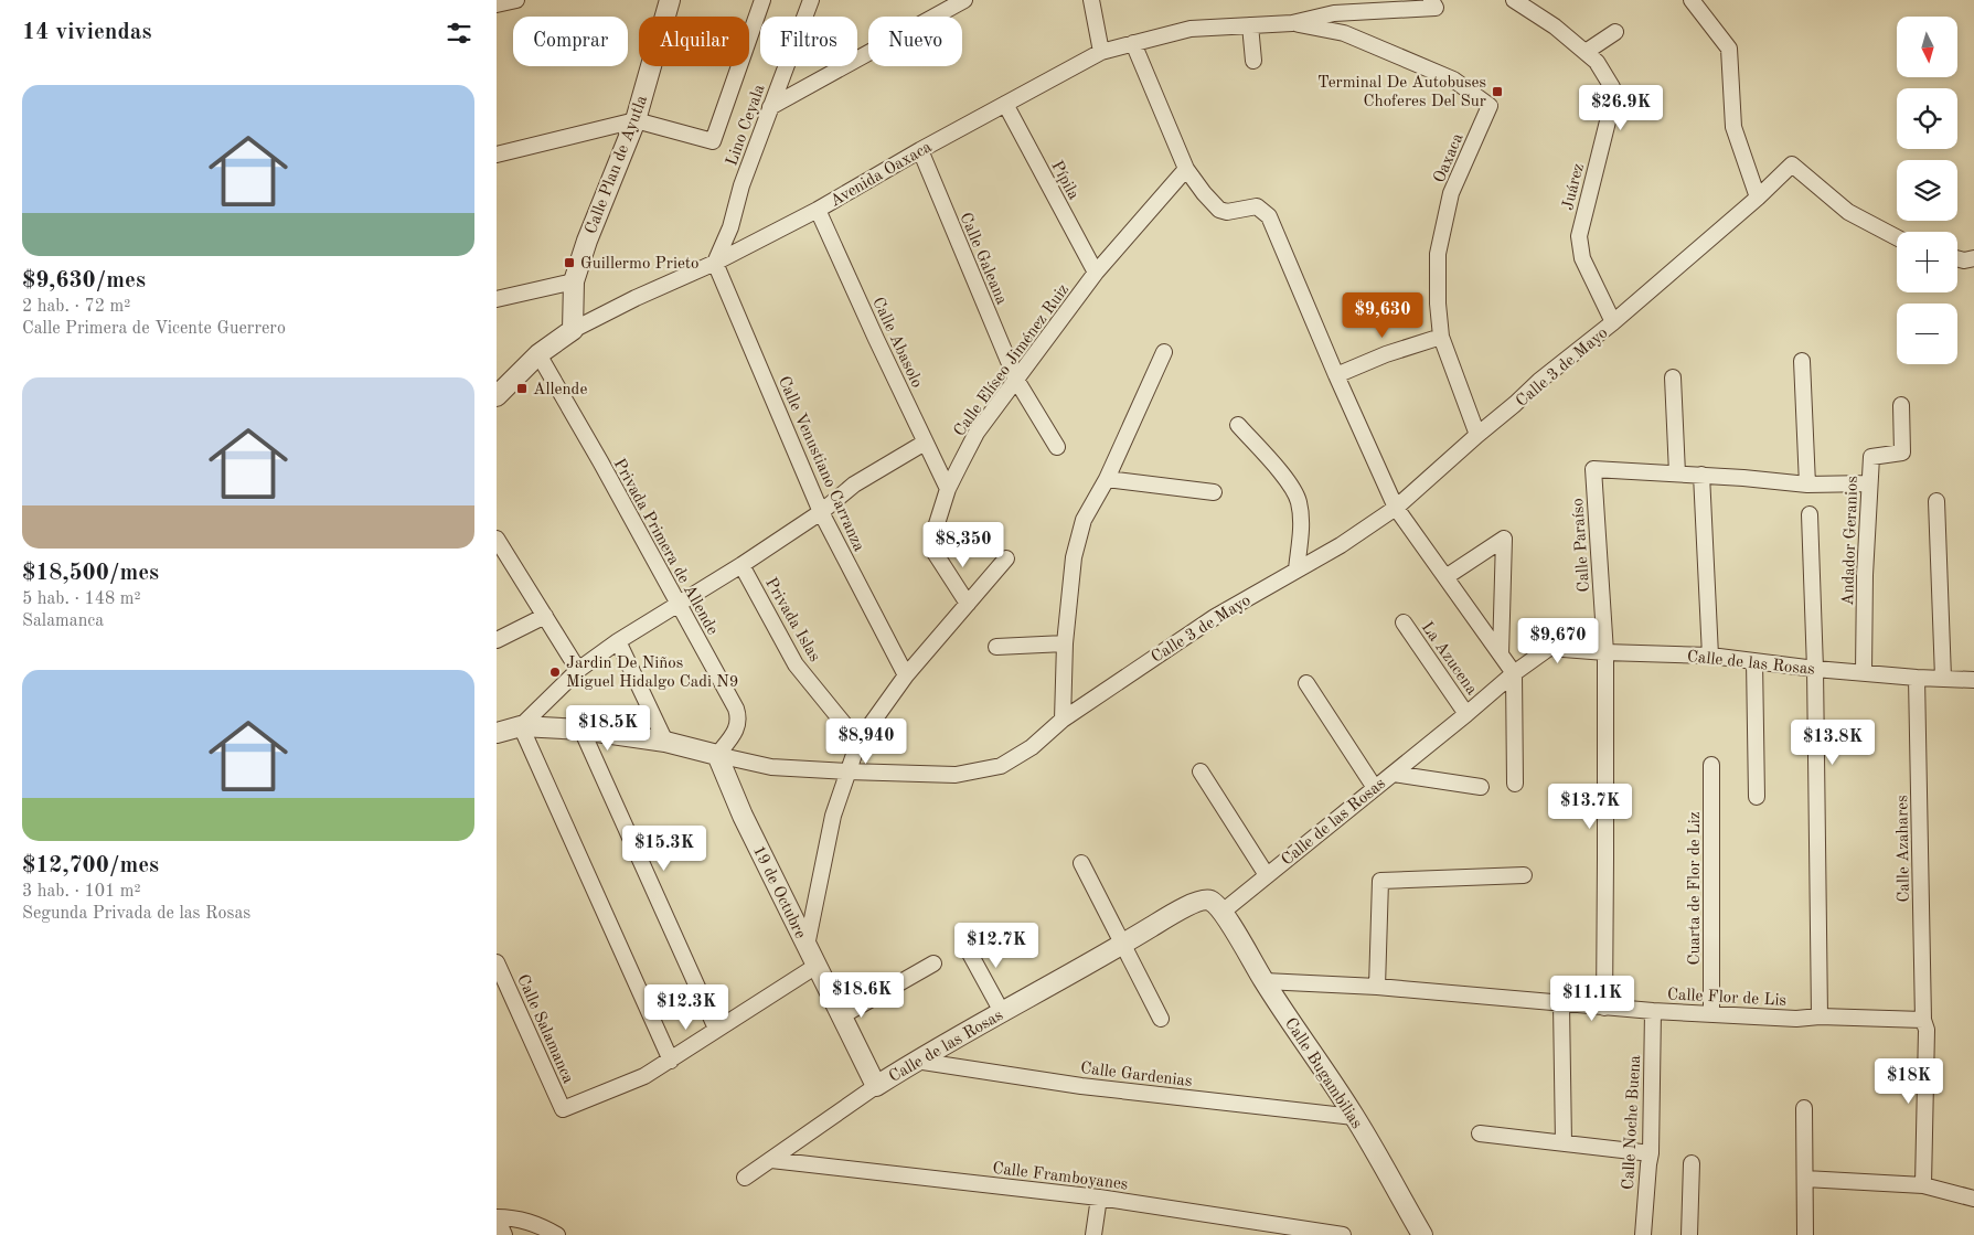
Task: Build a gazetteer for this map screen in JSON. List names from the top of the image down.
{
  "streets": {
    "street": [
      "Lino Ceyala",
      "Oaxaca",
      "Calle Plan de Ayutla",
      "Avenida Oaxaca",
      "Pípila",
      "Juárez",
      "Calle Galeana",
      "Calle Abasolo",
      "Calle Elíseo Jiménez Ruiz",
      "Calle 3 de Mayo",
      "Calle Venustiano Carranza",
      "Andador Geranios",
      "Calle Paraíso",
      "Privada Primera de Allende",
      "Privada Islas",
      "La Azucena",
      "Calle de las Rosas",
      "Calle Azahares",
      "Cuarta de Flor de Liz",
      "19 de Octubre",
      "Calle Flor de Lis",
      "Calle Salamanca",
      "Calle Bugambilias",
      "Calle Gardenias",
      "Calle Noche Buena",
      "Calle Framboyanes"
    ]
  },
  "crossings": [
    ["Lino Ceyala", "Avenida Oaxaca"],
    ["Lino Ceyala", "Calle Venustiano Carranza"],
    ["Oaxaca", "Avenida Oaxaca"],
    ["Oaxaca", "Calle 3 de Mayo"],
    ["Calle Plan de Ayutla", "Avenida Oaxaca"],
    ["Avenida Oaxaca", "Pípila"],
    ["Avenida Oaxaca", "Calle Galeana"],
    ["Avenida Oaxaca", "Calle Abasolo"],
    ["Avenida Oaxaca", "Calle Venustiano Carranza"],
    ["Avenida Oaxaca", "Privada Primera de Allende"],
    ["Pípila", "Calle Elíseo Jiménez Ruiz"],
    ["Juárez", "Calle 3 de Mayo"],
    ["Calle Galeana", "Calle Elíseo Jiménez Ruiz"],
    ["Calle Abasolo", "Calle Elíseo Jiménez Ruiz"],
    ["Calle 3 de Mayo", "Privada Primera de Allende"],
    ["Calle 3 de Mayo", "19 de Octubre"],
    ["Andador Geranios", "Calle de las Rosas"],
    ["Calle Paraíso", "Calle de las Rosas"],
    ["Calle Paraíso", "Calle Flor de Lis"],
    ["Privada Primera de Allende", "19 de Octubre"],
    ["La Azucena", "Calle de las Rosas"],
    ["Calle de las Rosas", "Calle Azahares"],
    ["Calle de las Rosas", "19 de Octubre"],
    ["Calle de las Rosas", "Calle Bugambilias"],
    ["Calle de las Rosas", "Calle Gardenias"],
    ["Calle de las Rosas", "Calle Framboyanes"],
    ["Calle Azahares", "Calle Flor de Lis"],
    ["Cuarta de Flor de Liz", "Calle Flor de Lis"],
    ["Calle Flor de Lis", "Calle Bugambilias"],
    ["Calle Flor de Lis", "Calle Noche Buena"],
    ["Calle Bugambilias", "Calle Gardenias"]
  ],
  "places": {
    "transit": ["Terminal De Autobuses Choferes Del Sur", "Guillermo Prieto", "Allende"],
    "other": ["Jardin De Niños Miguel Hidalgo Cadi N9"]
  },
  "north": "bottom",
  "page": {
    "heading": "14 viviendas",
    "map_buttons": ["+", "−"],
    "chip": [
      "Comprar",
      "Alquilar",
      "Filtros",
      "Nuevo"
    ],
    "list": [
      {
        "name": "$9,630/mes",
        "note": "2 hab. · 72 m² · Calle Primera de Vicente Guerrero"
      },
      {
        "name": "$18,500/mes",
        "note": "5 hab. · 148 m² · Salamanca"
      },
      {
        "name": "$12,700/mes",
        "note": "3 hab. · 101 m² · Segunda Privada de las Rosas"
      }
    ],
    "price": [
      "$26.9K",
      "$9,630",
      "$8,350",
      "$9,670",
      "$18.5K",
      "$8,940",
      "$13.8K",
      "$13.7K",
      "$15.3K",
      "$12.7K",
      "$18.6K",
      "$11.1K",
      "$12.3K",
      "$18K"
    ]
  }
}
